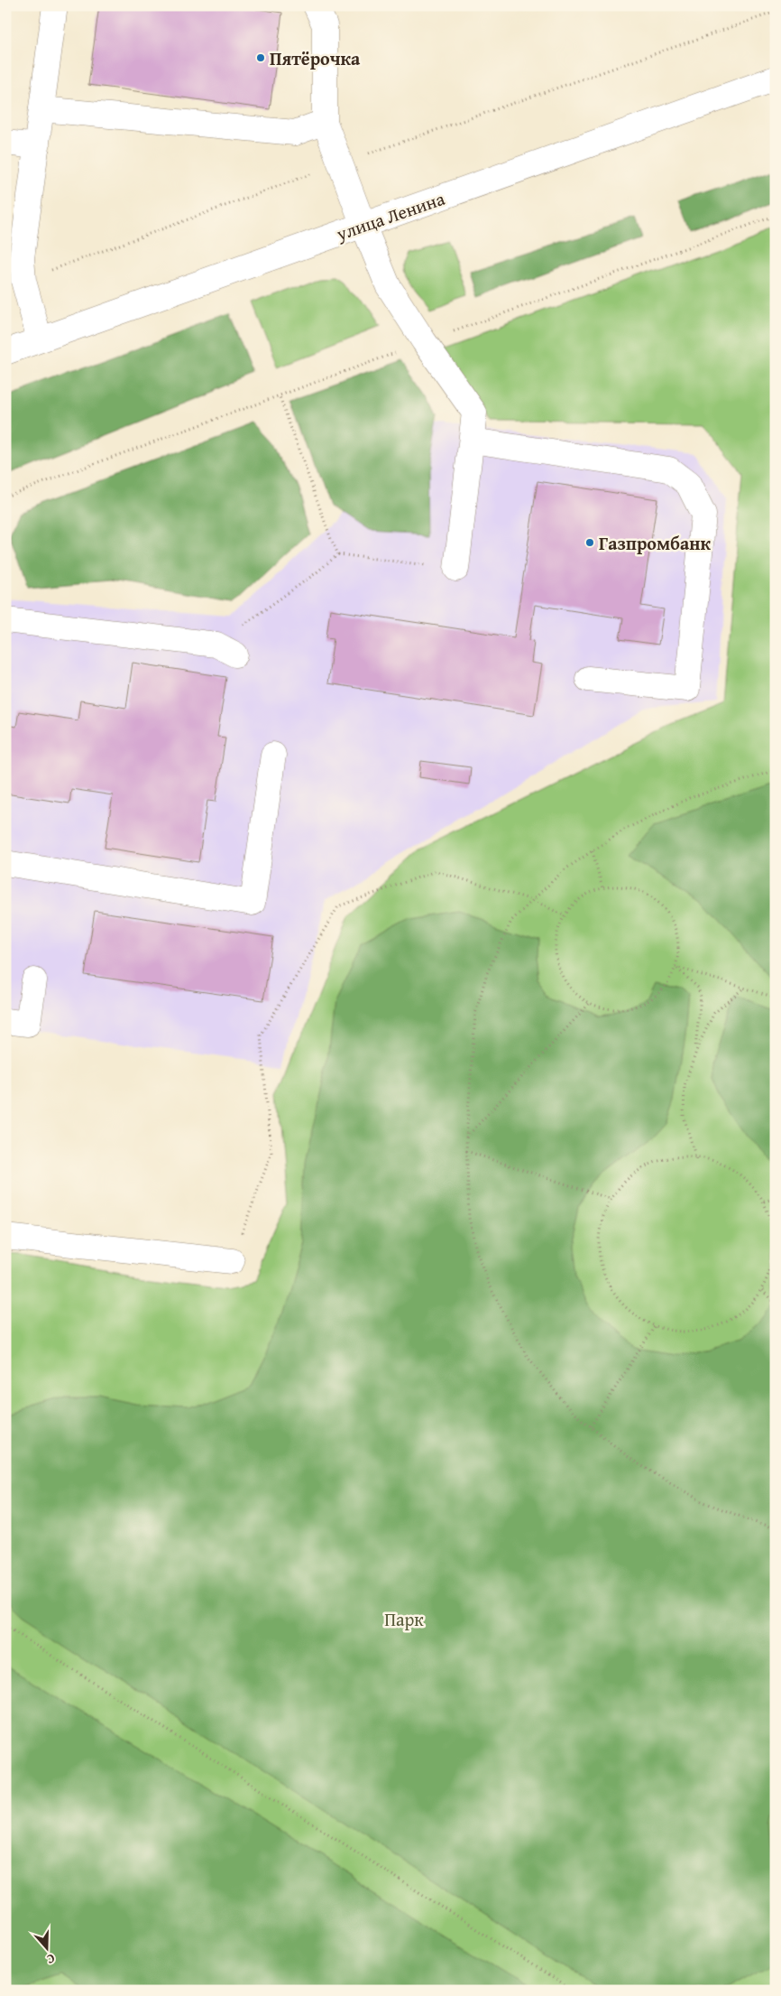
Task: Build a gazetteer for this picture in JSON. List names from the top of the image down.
{
  "streets": {
    "main road": ["улица Ленина"]
  },
  "parks": ["Парк"],
  "places": ["Пятёрочка", "Газпромбанк"],
  "north": "bottom"
}
